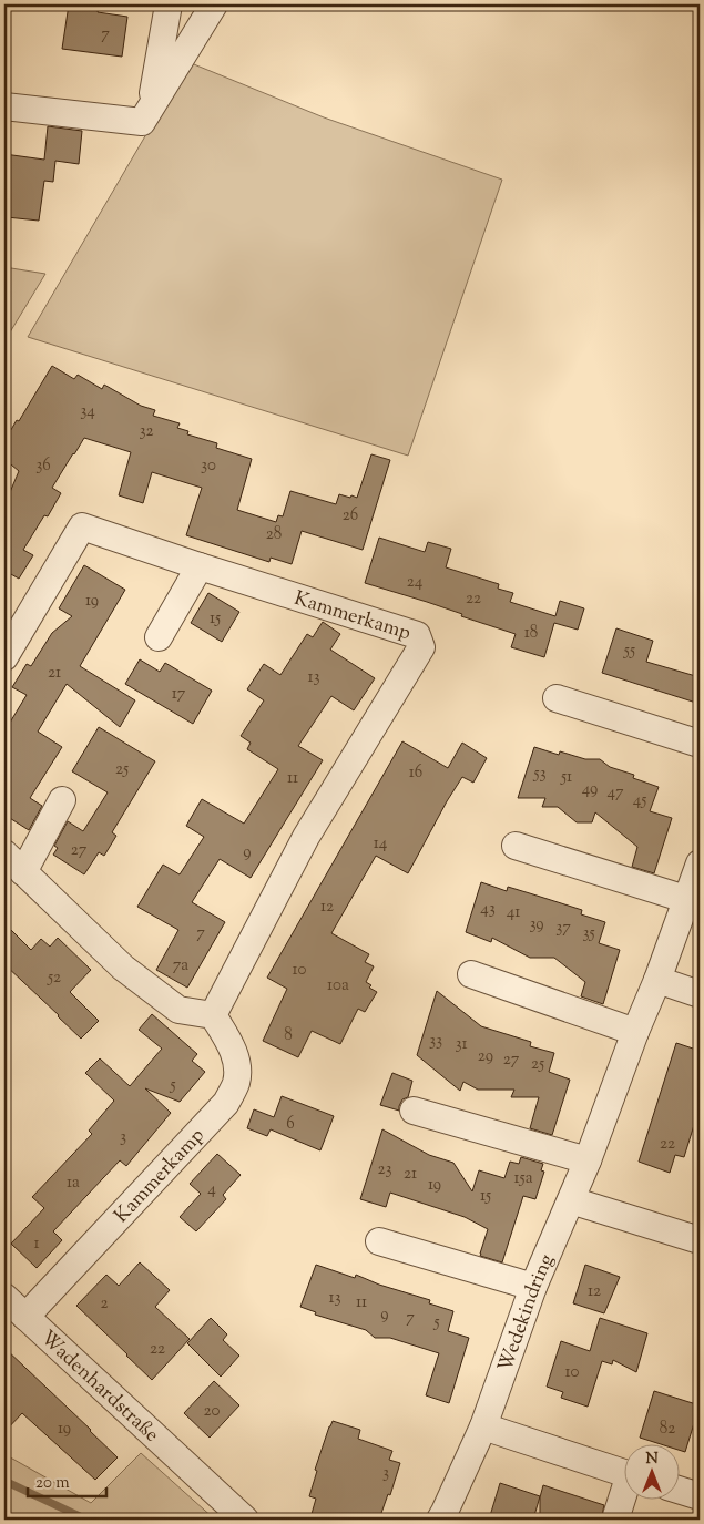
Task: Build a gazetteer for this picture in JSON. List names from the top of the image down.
{
  "streets": {
    "street": ["Kammerkamp", "Wedekindring", "Wadenhardstraße"]
  },
  "crossings": [
    ["Kammerkamp", "Wadenhardstraße"]
  ],
  "house_numbers": [
    "7",
    "34",
    "32",
    "36",
    "30",
    "26",
    "28",
    "24",
    "22",
    "19",
    "15",
    "18",
    "55",
    "21",
    "13",
    "17",
    "25",
    "16",
    "53",
    "51",
    "11",
    "49",
    "47",
    "45",
    "14",
    "27",
    "9",
    "12",
    "43",
    "41",
    "39",
    "37",
    "7",
    "35",
    "7a",
    "10",
    "52",
    "10a",
    "8",
    "33",
    "31",
    "29",
    "27",
    "25",
    "5",
    "6",
    "3",
    "22",
    "23",
    "21",
    "15a",
    "1a",
    "19",
    "4",
    "15",
    "1",
    "12",
    "13",
    "11",
    "2",
    "9",
    "7",
    "5",
    "22",
    "10",
    "20",
    "19",
    "82",
    "3"
  ],
  "scale_bar": "20 m",
  "north": "top"
}
